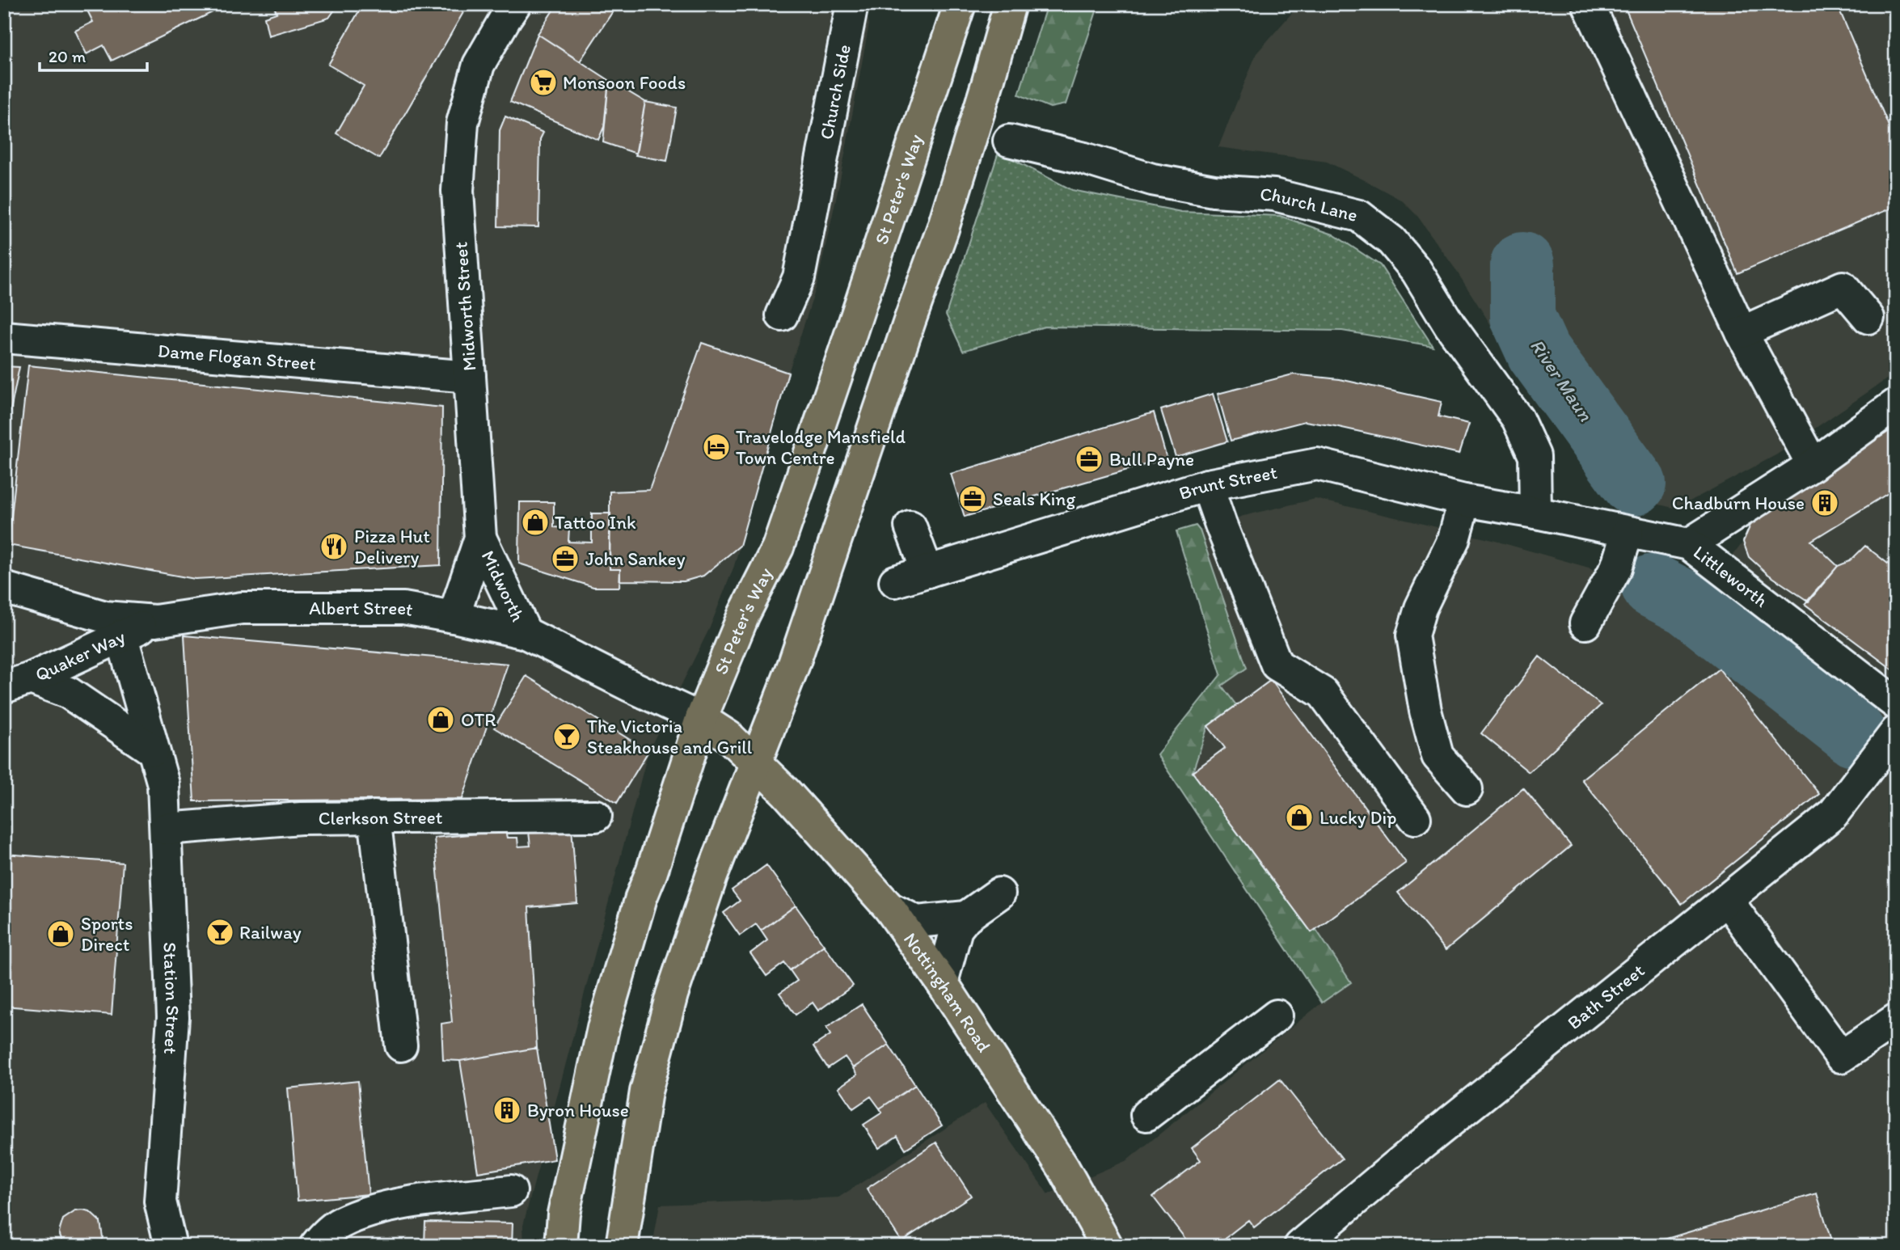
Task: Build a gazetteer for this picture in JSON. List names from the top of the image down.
{
  "streets": {
    "highway": ["St Peter's Way", "Nottingham Road"],
    "street": [
      "Church Side",
      "Church Lane",
      "Midworth Street",
      "Dame Flogan Street",
      "Brunt Street",
      "Littleworth",
      "Midworth",
      "Albert Street",
      "Quaker Way",
      "Clerkson Street",
      "Bath Street",
      "Station Street"
    ]
  },
  "crossings": [
    ["St Peter's Way", "Albert Street"],
    ["St Peter's Way", "Nottingham Road"],
    ["Church Lane", "Brunt Street"],
    ["Church Lane", "Littleworth"],
    ["Midworth Street", "Dame Flogan Street"],
    ["Midworth Street", "Midworth"],
    ["Midworth Street", "Albert Street"],
    ["Brunt Street", "Littleworth"],
    ["Midworth", "Albert Street"],
    ["Albert Street", "Quaker Way"],
    ["Albert Street", "Nottingham Road"],
    ["Quaker Way", "Station Street"],
    ["Clerkson Street", "Station Street"]
  ],
  "water": ["River Maun"],
  "places": {
    "supermarket": ["Monsoon Foods"],
    "hotel": ["Travelodge Mansfield Town Centre"],
    "office": ["Bull Payne", "Seals King", "John Sankey"],
    "building": ["Chadburn House", "Byron House"],
    "shop": [
      "Tattoo Ink",
      "OTR",
      "Lucky Dip",
      "Sports Direct"
    ],
    "restaurant": ["Pizza Hut Delivery"],
    "bar": ["The Victoria Steakhouse and Grill", "Railway"]
  },
  "scale_bar": "20 m"
}
